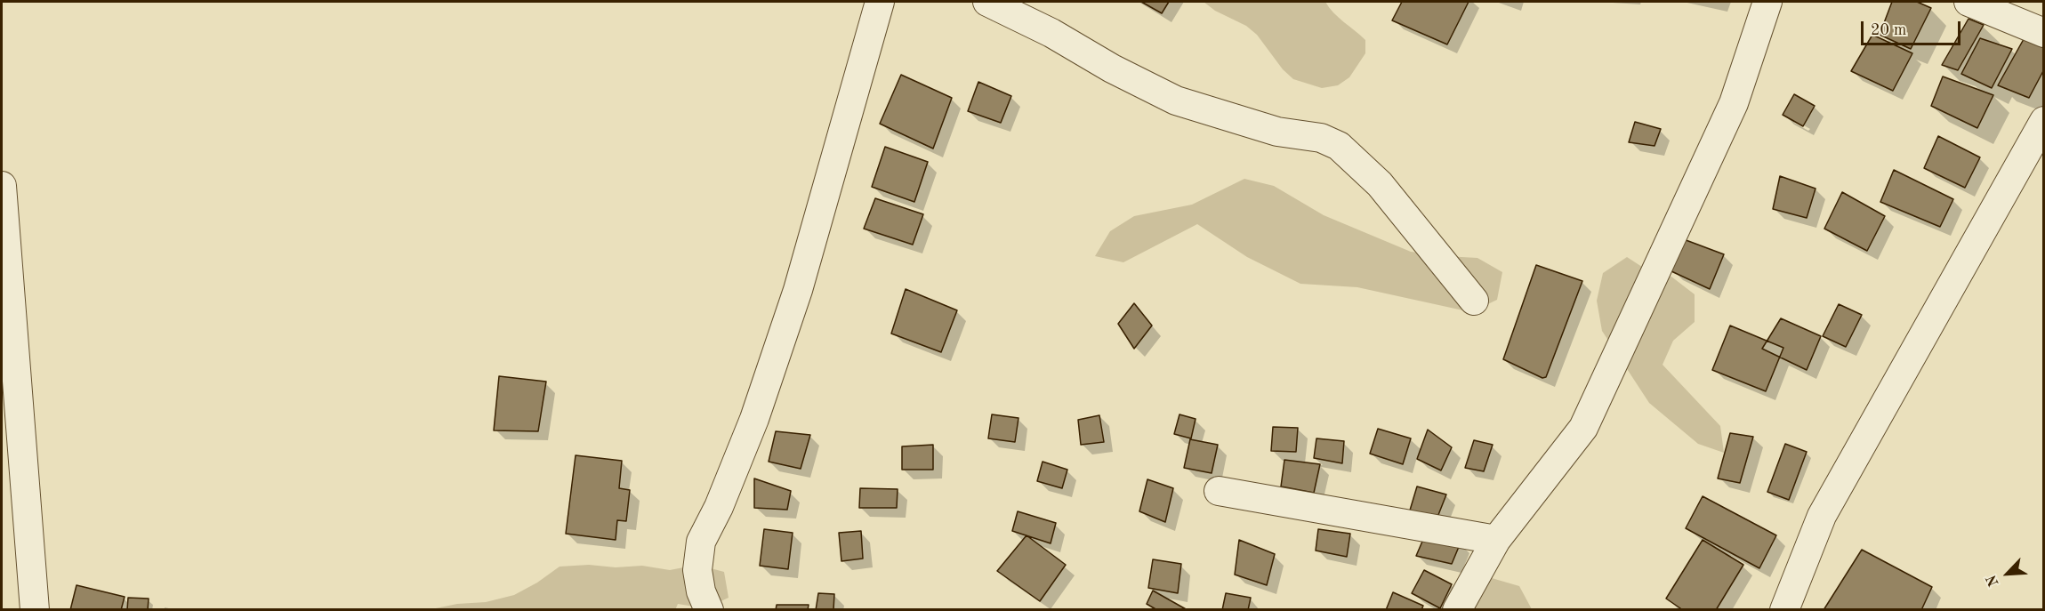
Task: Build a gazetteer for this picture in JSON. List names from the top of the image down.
{
  "scale_bar": "20 m",
  "north": "bottom left"
}
